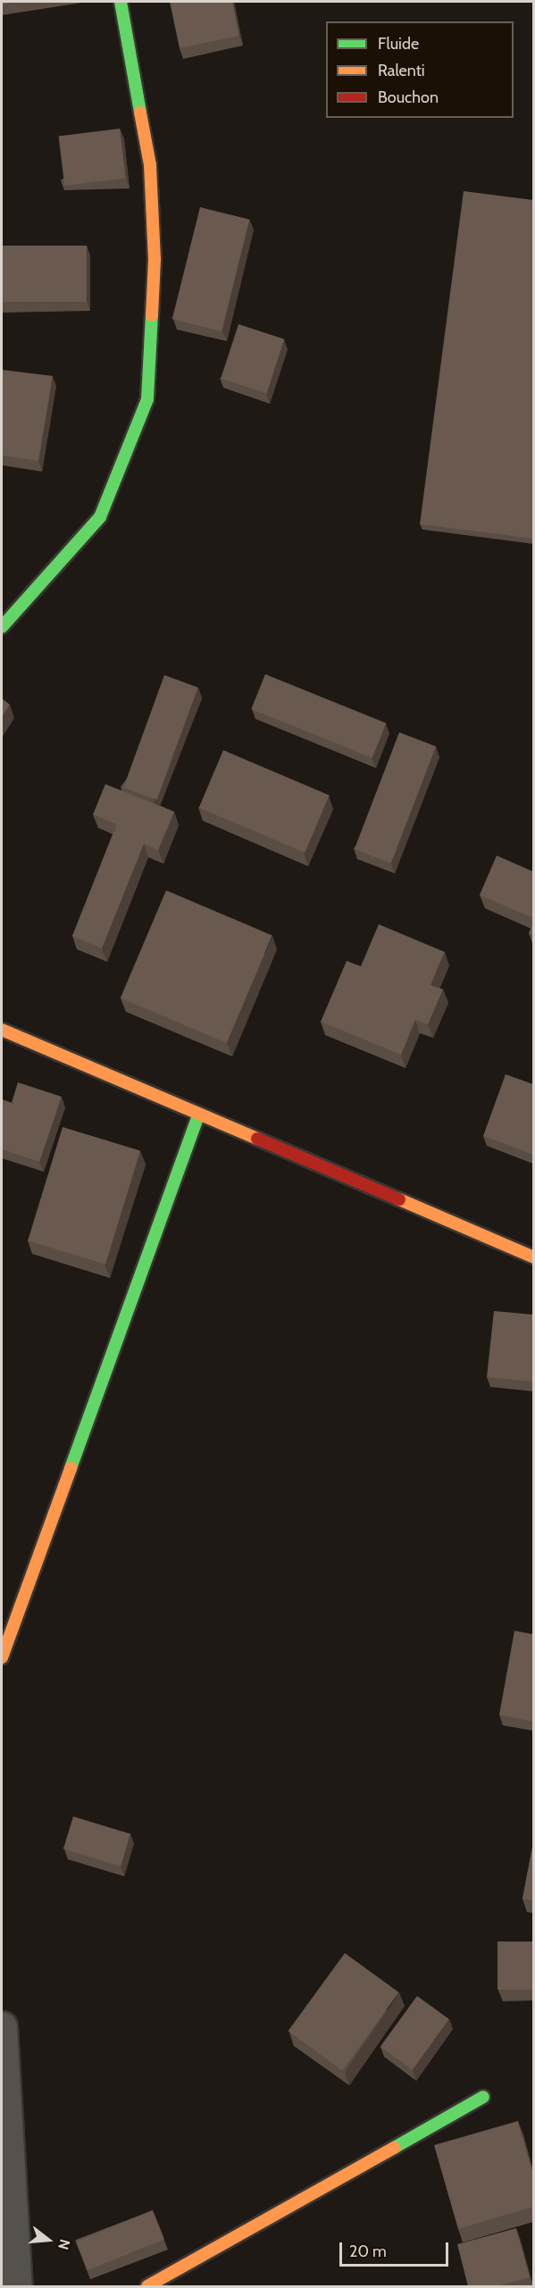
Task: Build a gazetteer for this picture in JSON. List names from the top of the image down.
{
  "legend": ["Fluide", "Ralenti", "Bouchon"],
  "scale_bar": "20 m",
  "north": "right"
}
